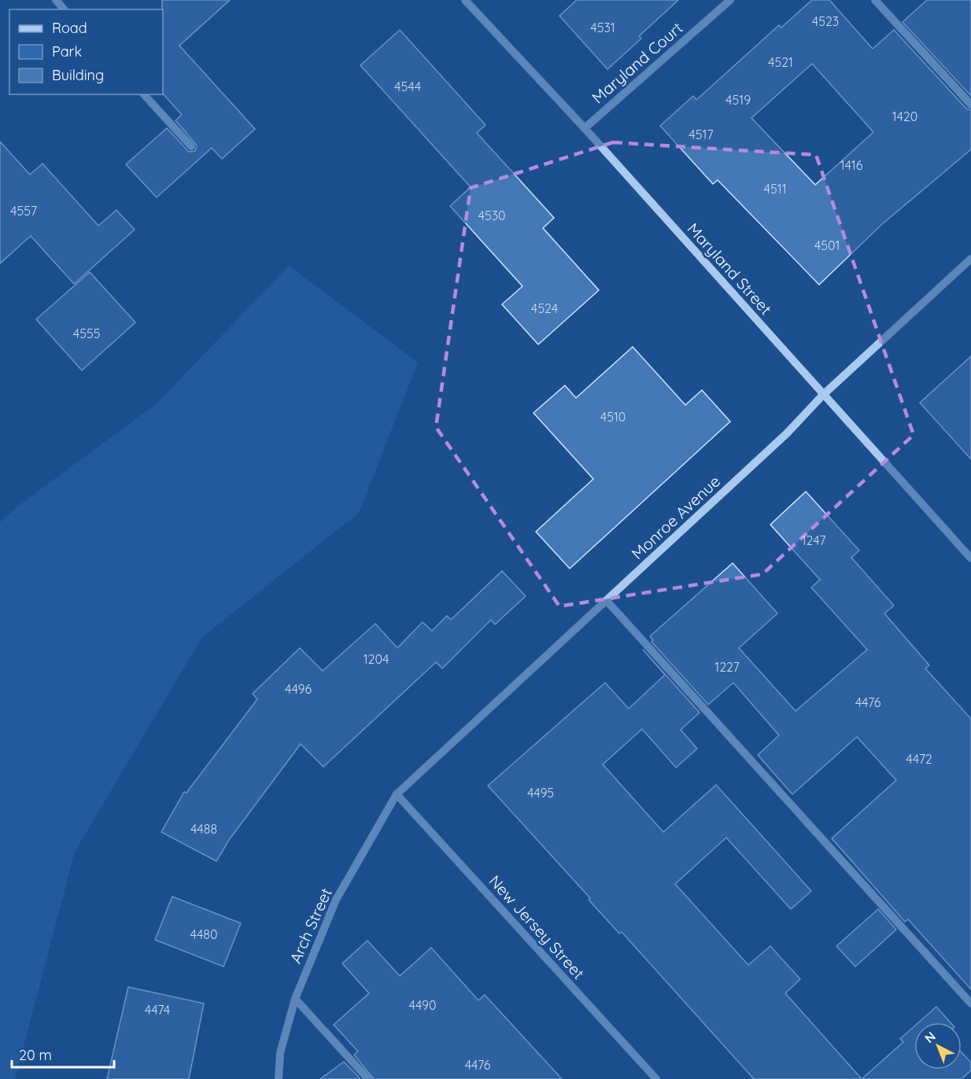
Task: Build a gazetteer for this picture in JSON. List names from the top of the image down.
{
  "streets": {
    "street": [
      "Maryland Court",
      "Maryland Street",
      "Monroe Avenue",
      "Arch Street",
      "New Jersey Street"
    ]
  },
  "crossings": [
    ["Maryland Court", "Maryland Street"],
    ["Maryland Street", "Monroe Avenue"],
    ["Monroe Avenue", "Arch Street"],
    ["Monroe Avenue", "New Jersey Street"],
    ["Arch Street", "New Jersey Street"]
  ],
  "house_numbers": [
    "4523",
    "4531",
    "4521",
    "4544",
    "4519",
    "1420",
    "4517",
    "1416",
    "4511",
    "4557",
    "4530",
    "4501",
    "4524",
    "4555",
    "4510",
    "1247",
    "1204",
    "1227",
    "4496",
    "4476",
    "4472",
    "4495",
    "4488",
    "4480",
    "4490",
    "4474",
    "4476"
  ],
  "legend": ["Road", "Park", "Building"],
  "scale_bar": "20 m",
  "north": "top left"
}
